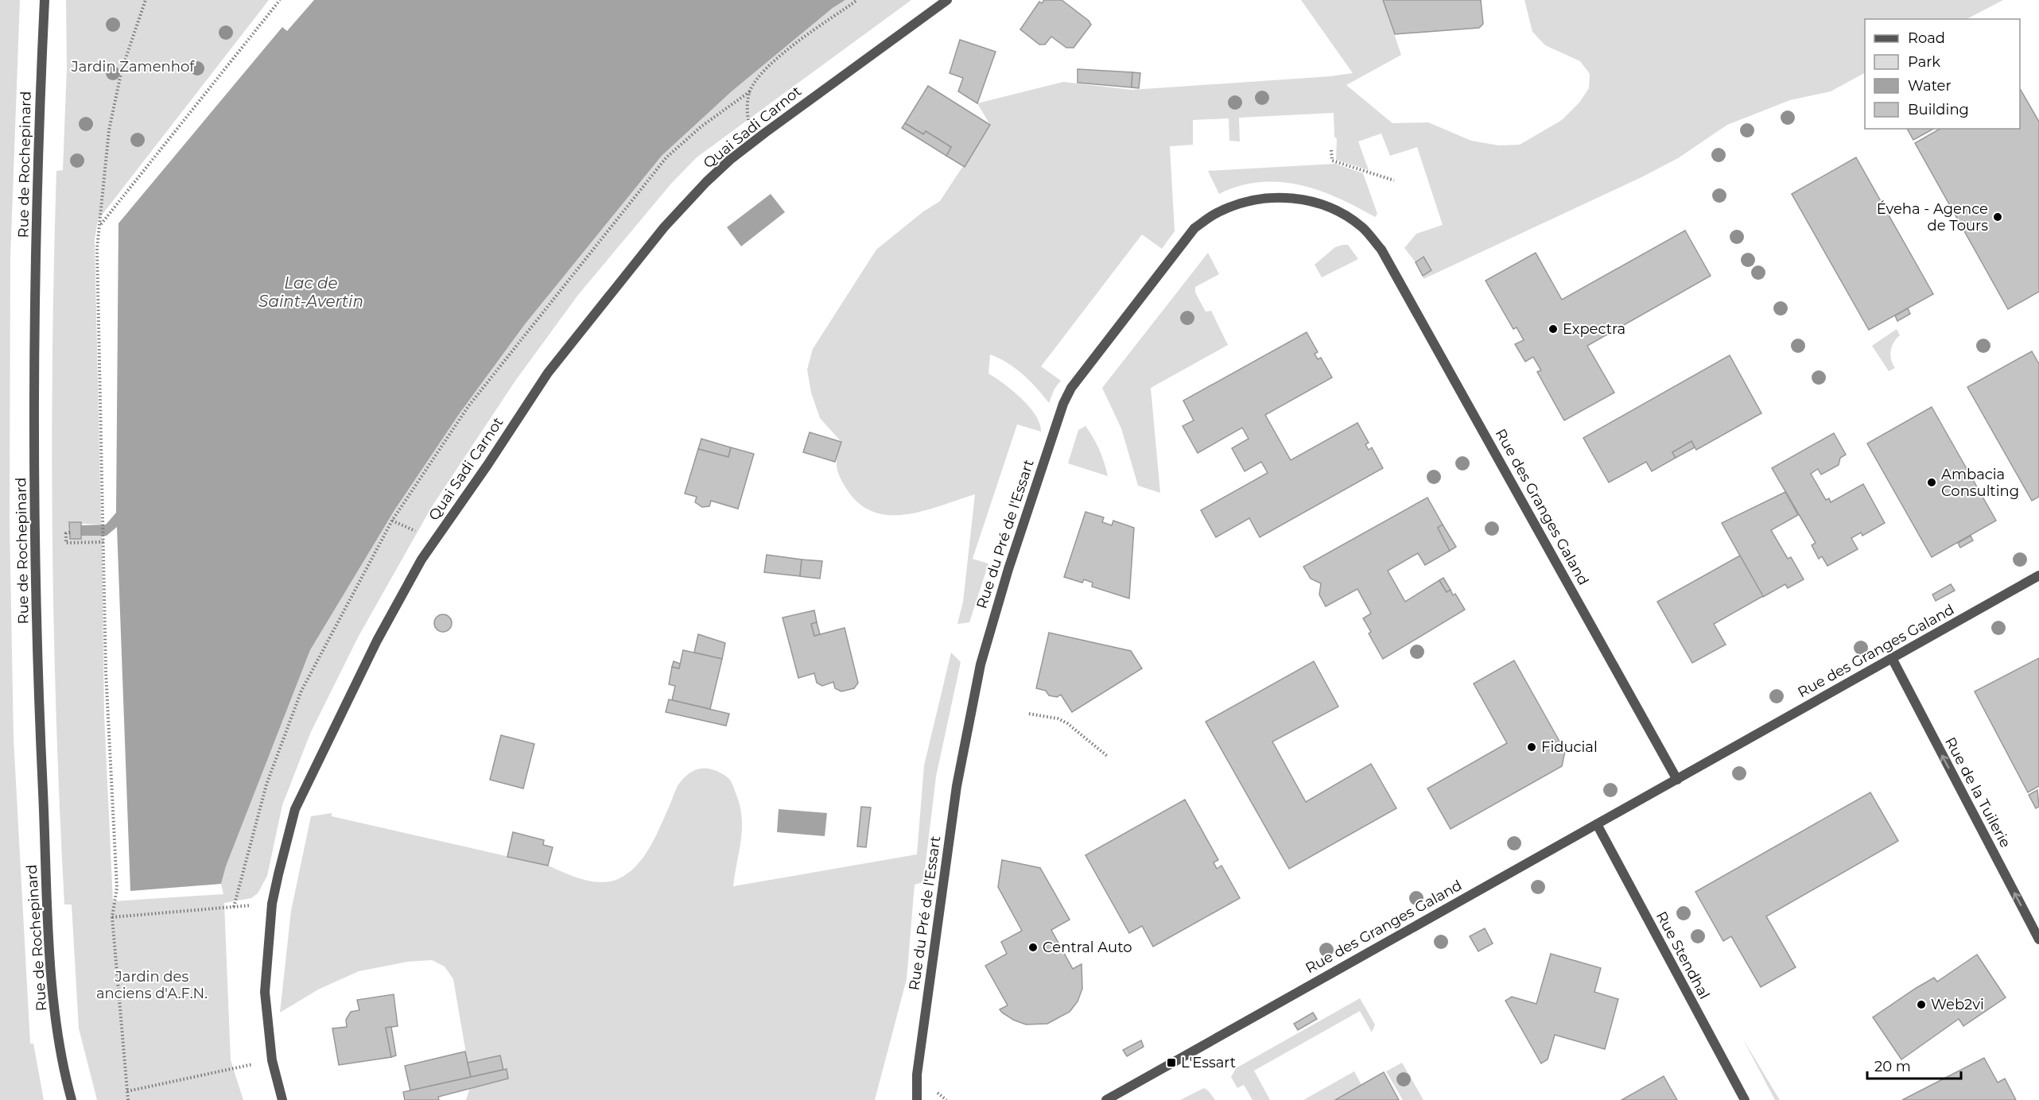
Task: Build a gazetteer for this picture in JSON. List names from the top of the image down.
{
  "streets": {
    "street": [
      "Quai Sadi Carnot",
      "Rue de Rochepinard",
      "Rue des Granges Galand",
      "Rue du Pré de l'Essart",
      "Rue de la Tuilerie",
      "Rue Stendhal"
    ]
  },
  "crossings": [
    ["Rue des Granges Galand", "Rue du Pré de l'Essart"],
    ["Rue des Granges Galand", "Rue de la Tuilerie"],
    ["Rue des Granges Galand", "Rue Stendhal"]
  ],
  "one_way": ["Rue de la Tuilerie"],
  "water": ["Lac de Saint-Avertin"],
  "parks": ["Jardin Zamenhof", "Jardin des anciens d'A.F.N."],
  "places": {
    "other": [
      "Éveha - Agence de Tours",
      "Expectra",
      "Ambacia Consulting",
      "Fiducial",
      "Central Auto",
      "Web2vi"
    ],
    "transit": ["L'Essart"]
  },
  "legend": [
    "Road",
    "Park",
    "Water",
    "Building"
  ],
  "scale_bar": "20 m"
}
